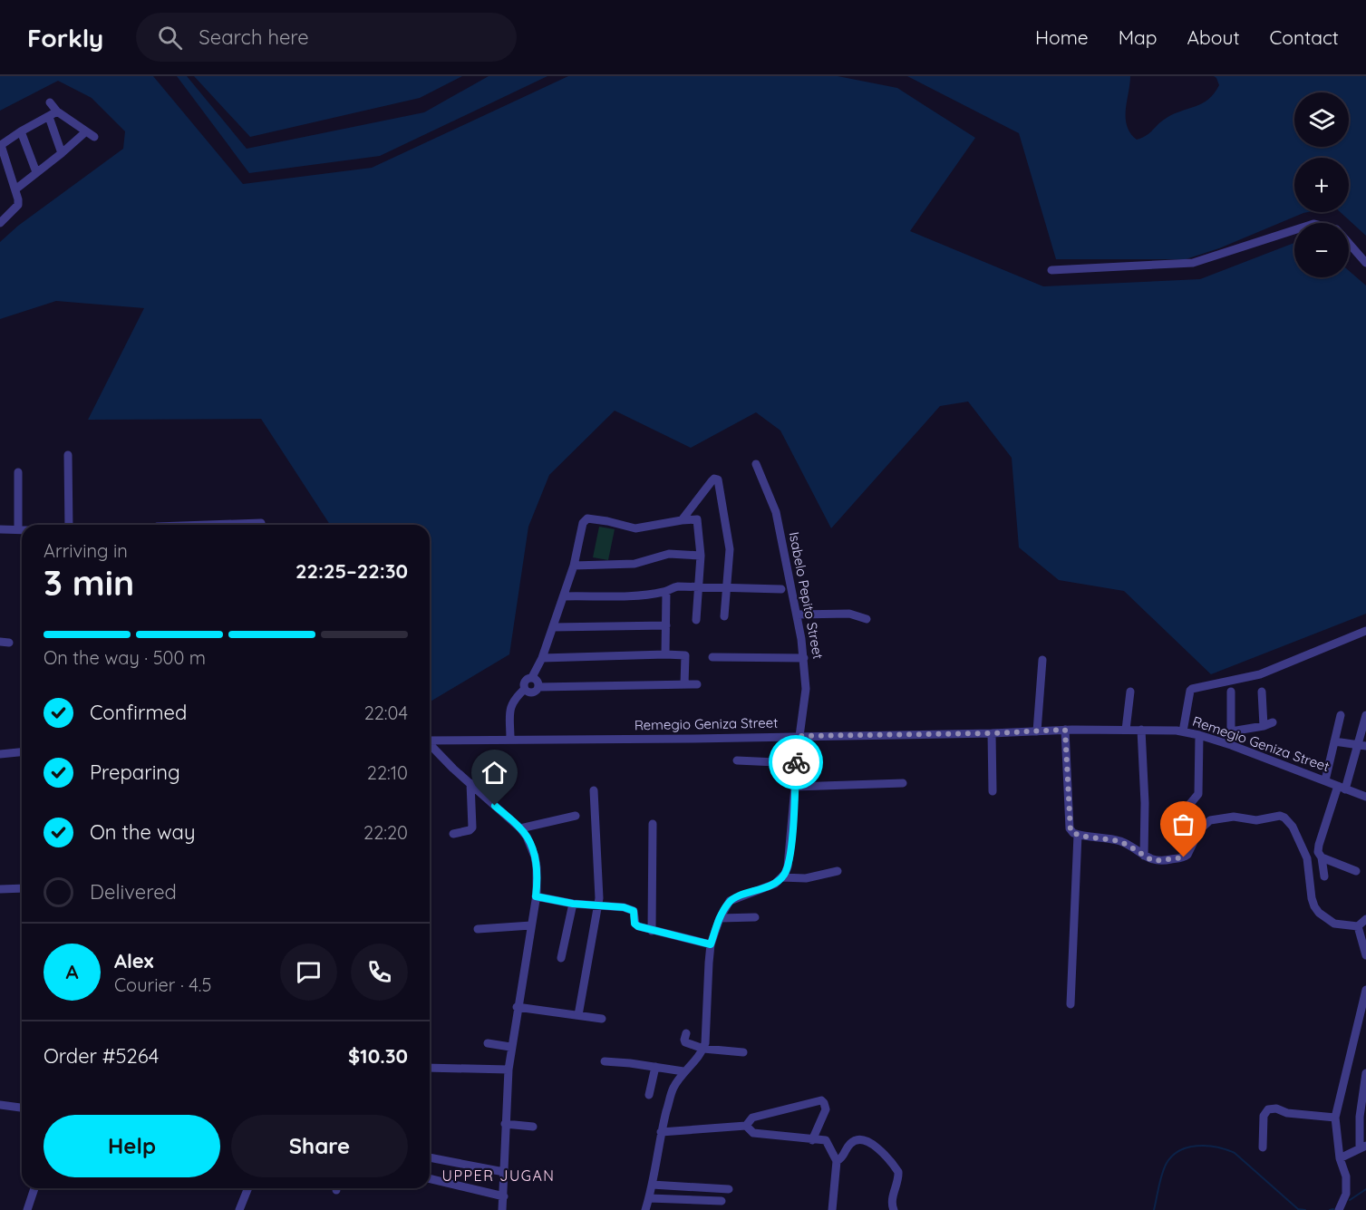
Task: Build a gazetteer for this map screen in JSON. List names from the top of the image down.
{
  "streets": {
    "street": ["Isabelo Pepito Street", "Remegio Geniza Street"]
  },
  "crossings": [
    ["Isabelo Pepito Street", "Remegio Geniza Street"]
  ],
  "districts": ["UPPER JUGAN"],
  "page": {
    "header": "Forkly",
    "search": "Search here",
    "nav": [
      "Home",
      "Map",
      "About",
      "Contact"
    ],
    "map_buttons": ["+", "−"],
    "heading": ["3 min", "Arriving in", "22:25–22:30"],
    "panel": [
      "Alex",
      "Courier · 4.5",
      "Order #5264",
      "$10.30"
    ],
    "bar": "On the way · 500 m",
    "list": [
      ["Confirmed", "22:04"],
      ["Preparing", "22:10"],
      ["On the way", "22:20"],
      "Delivered"
    ],
    "round": "A",
    "buttons": ["Help", "Share"]
  }
}
